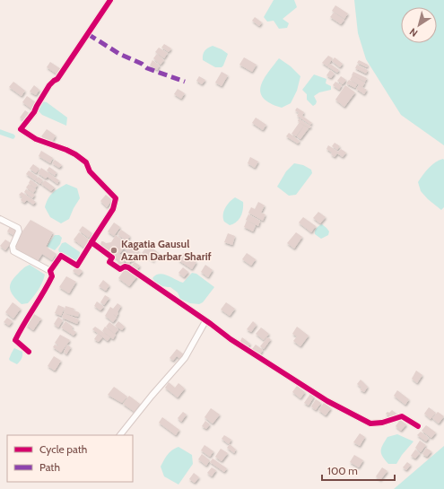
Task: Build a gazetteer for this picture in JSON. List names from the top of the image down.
{
  "places": ["Kagatia Gausul Azam Darbar Sharif"],
  "legend": ["Cycle path", "Path"],
  "scale_bar": "100 m",
  "north": "bottom left"
}
